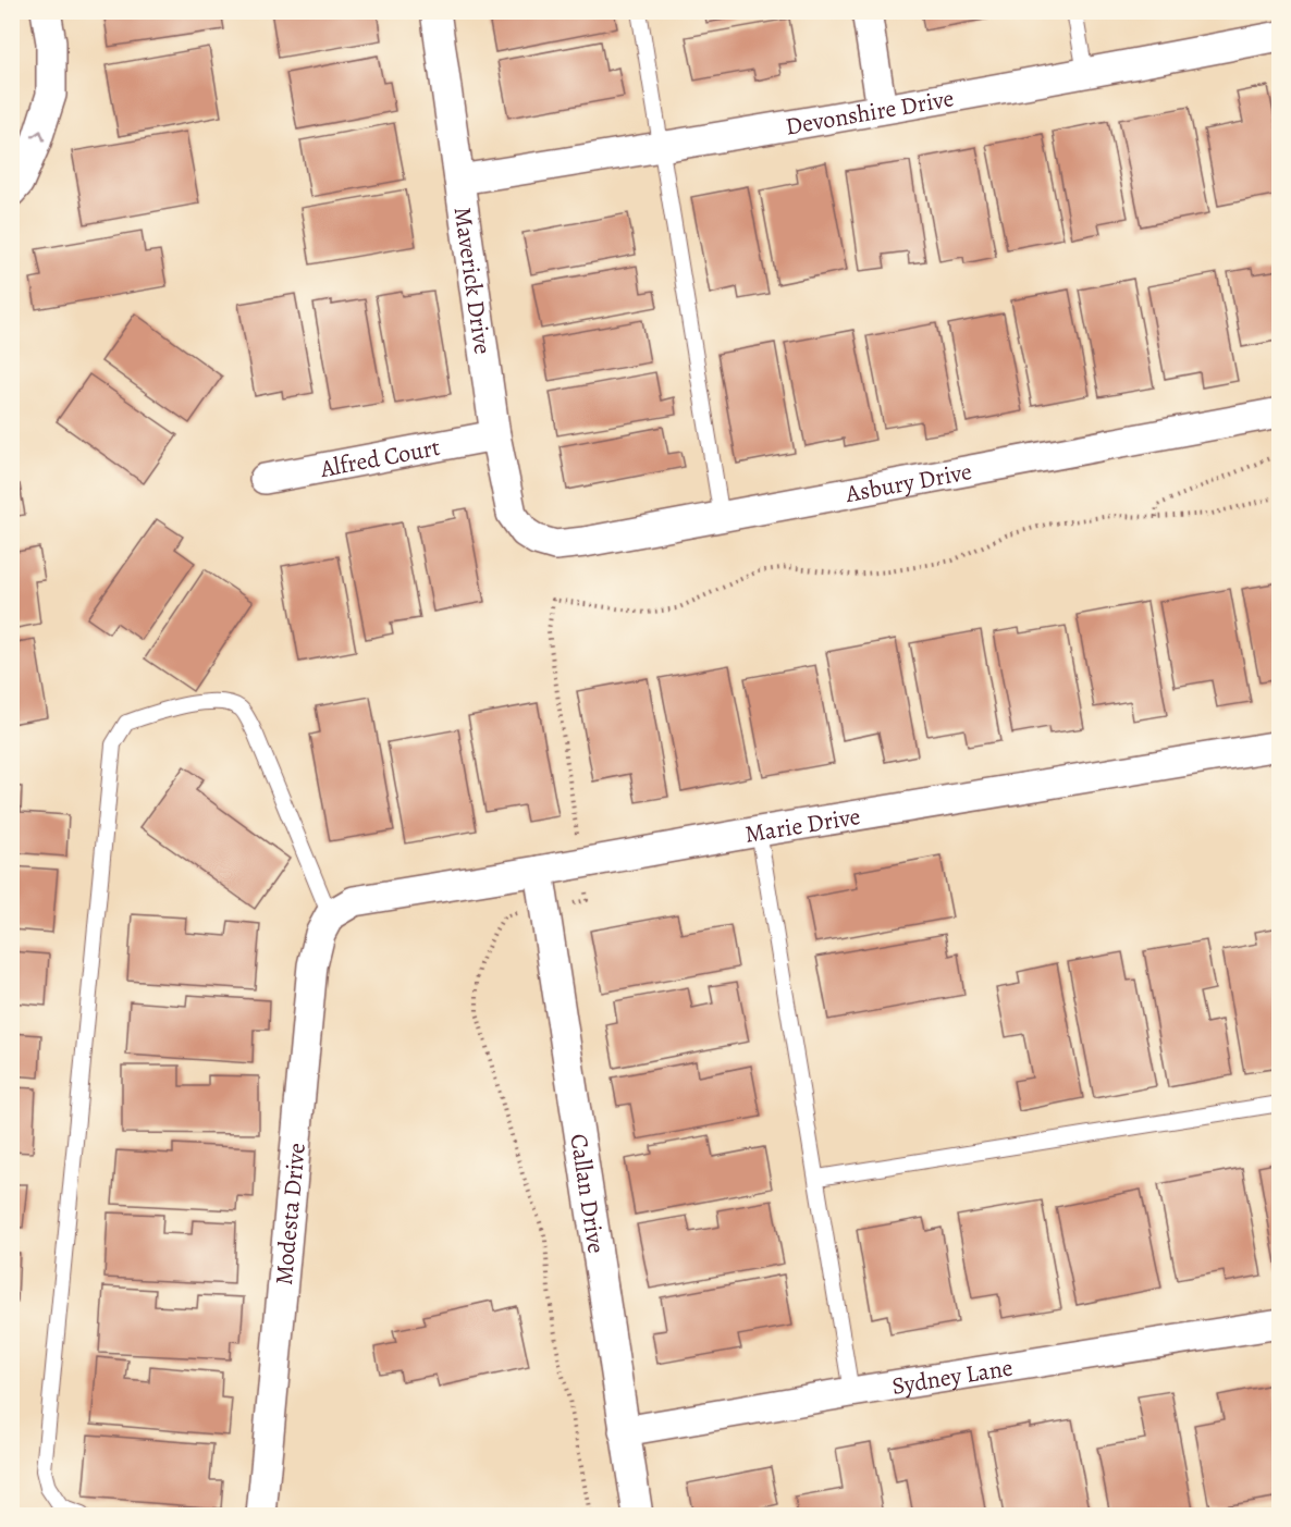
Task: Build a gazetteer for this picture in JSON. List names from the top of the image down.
{
  "streets": {
    "street": [
      "Devonshire Drive",
      "Maverick Drive",
      "Alfred Court",
      "Asbury Drive",
      "Marie Drive",
      "Callan Drive",
      "Modesta Drive",
      "Sydney Lane"
    ]
  },
  "crossings": [
    ["Devonshire Drive", "Maverick Drive"],
    ["Maverick Drive", "Alfred Court"],
    ["Maverick Drive", "Asbury Drive"],
    ["Marie Drive", "Callan Drive"],
    ["Marie Drive", "Modesta Drive"],
    ["Callan Drive", "Sydney Lane"]
  ]
}
